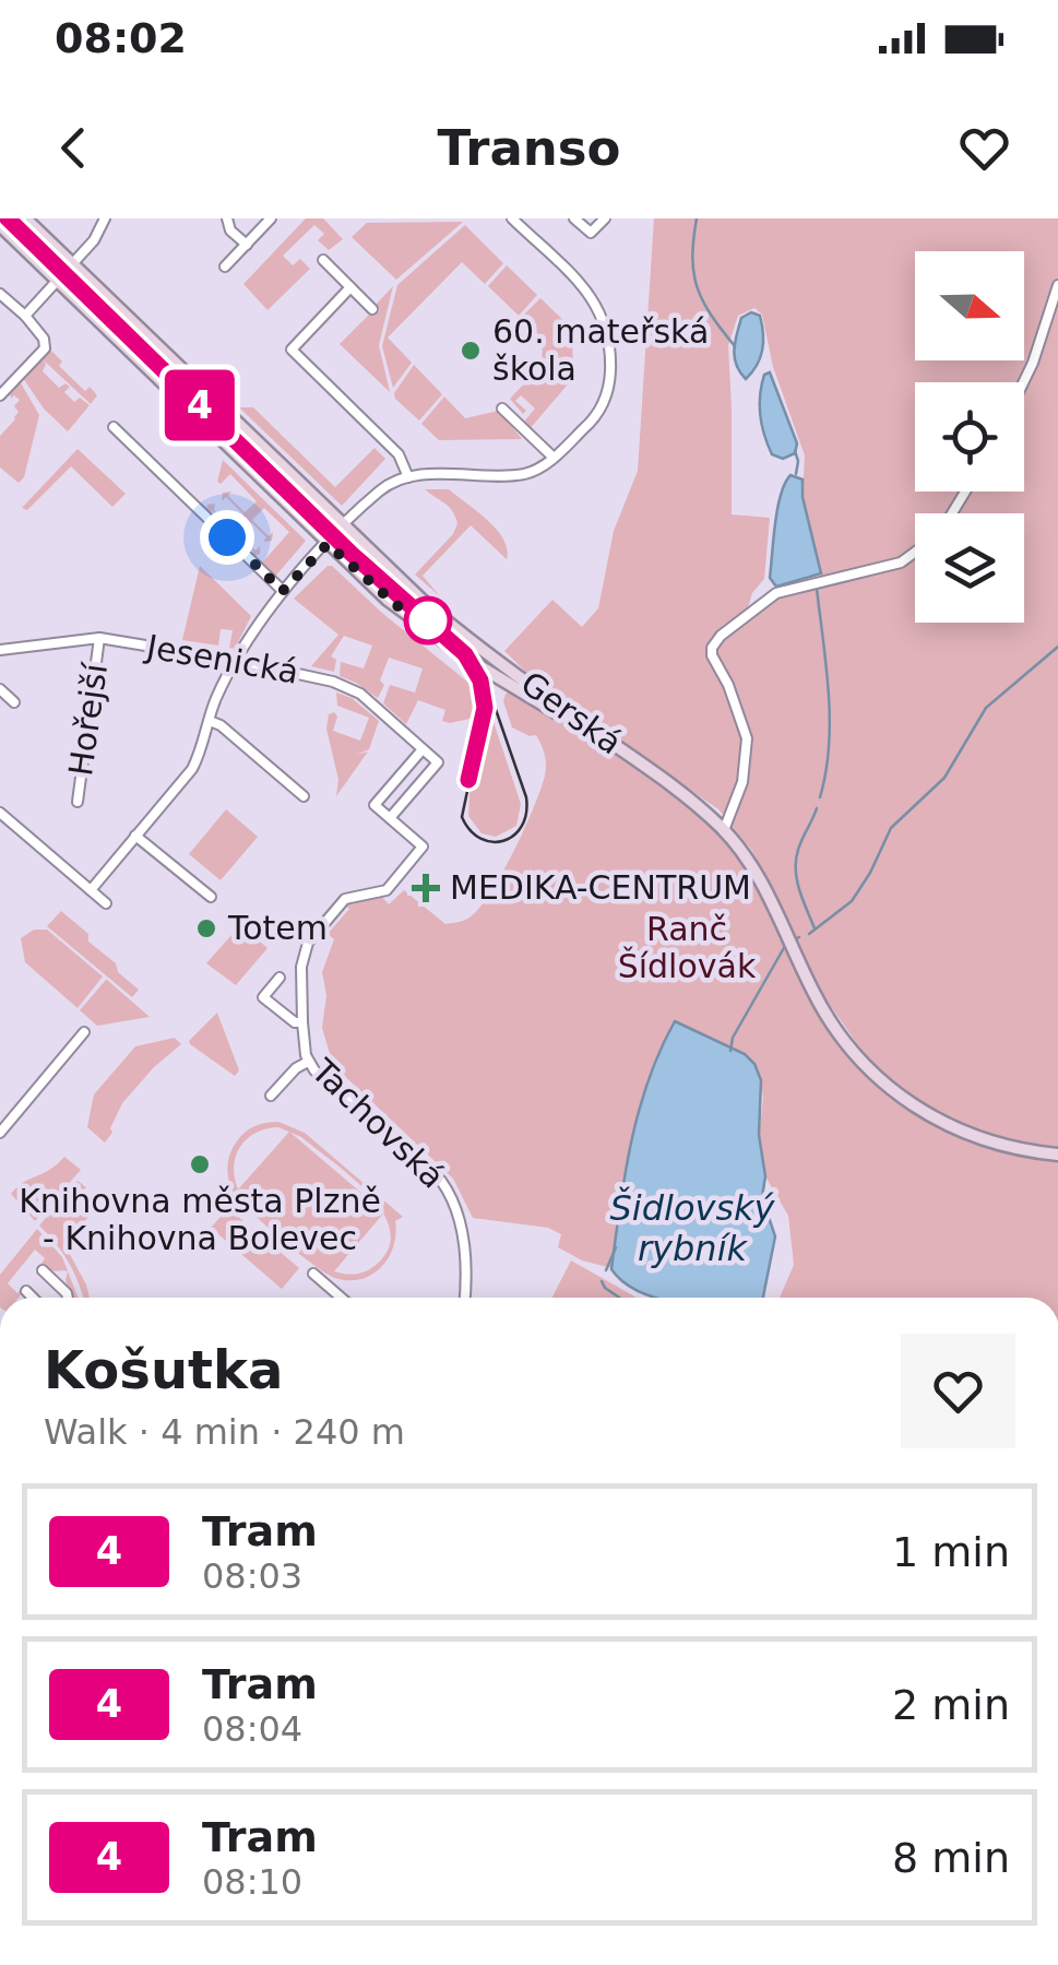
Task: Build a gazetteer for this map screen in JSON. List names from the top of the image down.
{
  "streets": {
    "street": [
      "Jesenická",
      "Gerská",
      "Hořejší",
      "Tachovská"
    ]
  },
  "crossings": [
    ["Jesenická", "Hořejší"]
  ],
  "water": ["Šidlovský rybník"],
  "parks": ["Ranč Šídlovák"],
  "places": {
    "other": ["60. mateřská škola", "Totem", "Knihovna města Plzně - Knihovna Bolevec"],
    "health": ["MEDIKA-CENTRUM"]
  },
  "lines": ["tram line 4"],
  "north": "right",
  "page": {
    "status": "08:02",
    "header": "Transo",
    "on_map": "4",
    "heading": ["Košutka", "Walk · 4 min · 240 m"],
    "list": [
      {
        "mark": "4",
        "name": "Tram",
        "note": "08:03",
        "value": "1 min"
      },
      {
        "mark": "4",
        "name": "Tram",
        "note": "08:04",
        "value": "2 min"
      },
      {
        "mark": "4",
        "name": "Tram",
        "note": "08:10",
        "value": "8 min"
      }
    ]
  }
}
